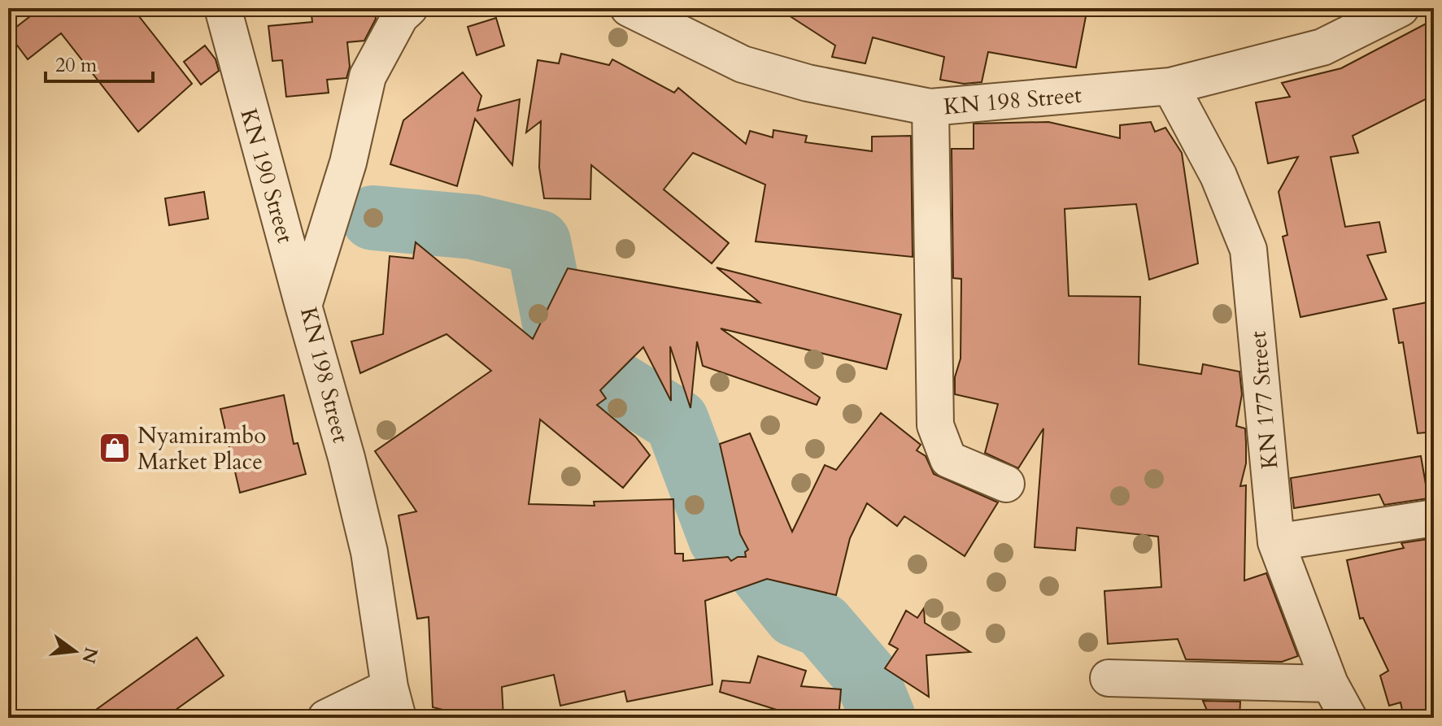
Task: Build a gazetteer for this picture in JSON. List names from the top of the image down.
{
  "streets": {
    "street": ["KN 198 Street", "KN 190 Street", "KN 177 Street"]
  },
  "crossings": [
    ["KN 198 Street", "KN 190 Street"],
    ["KN 198 Street", "KN 177 Street"]
  ],
  "places": {
    "shop": ["Nyamirambo Market Place"]
  },
  "scale_bar": "20 m",
  "north": "right"
}
